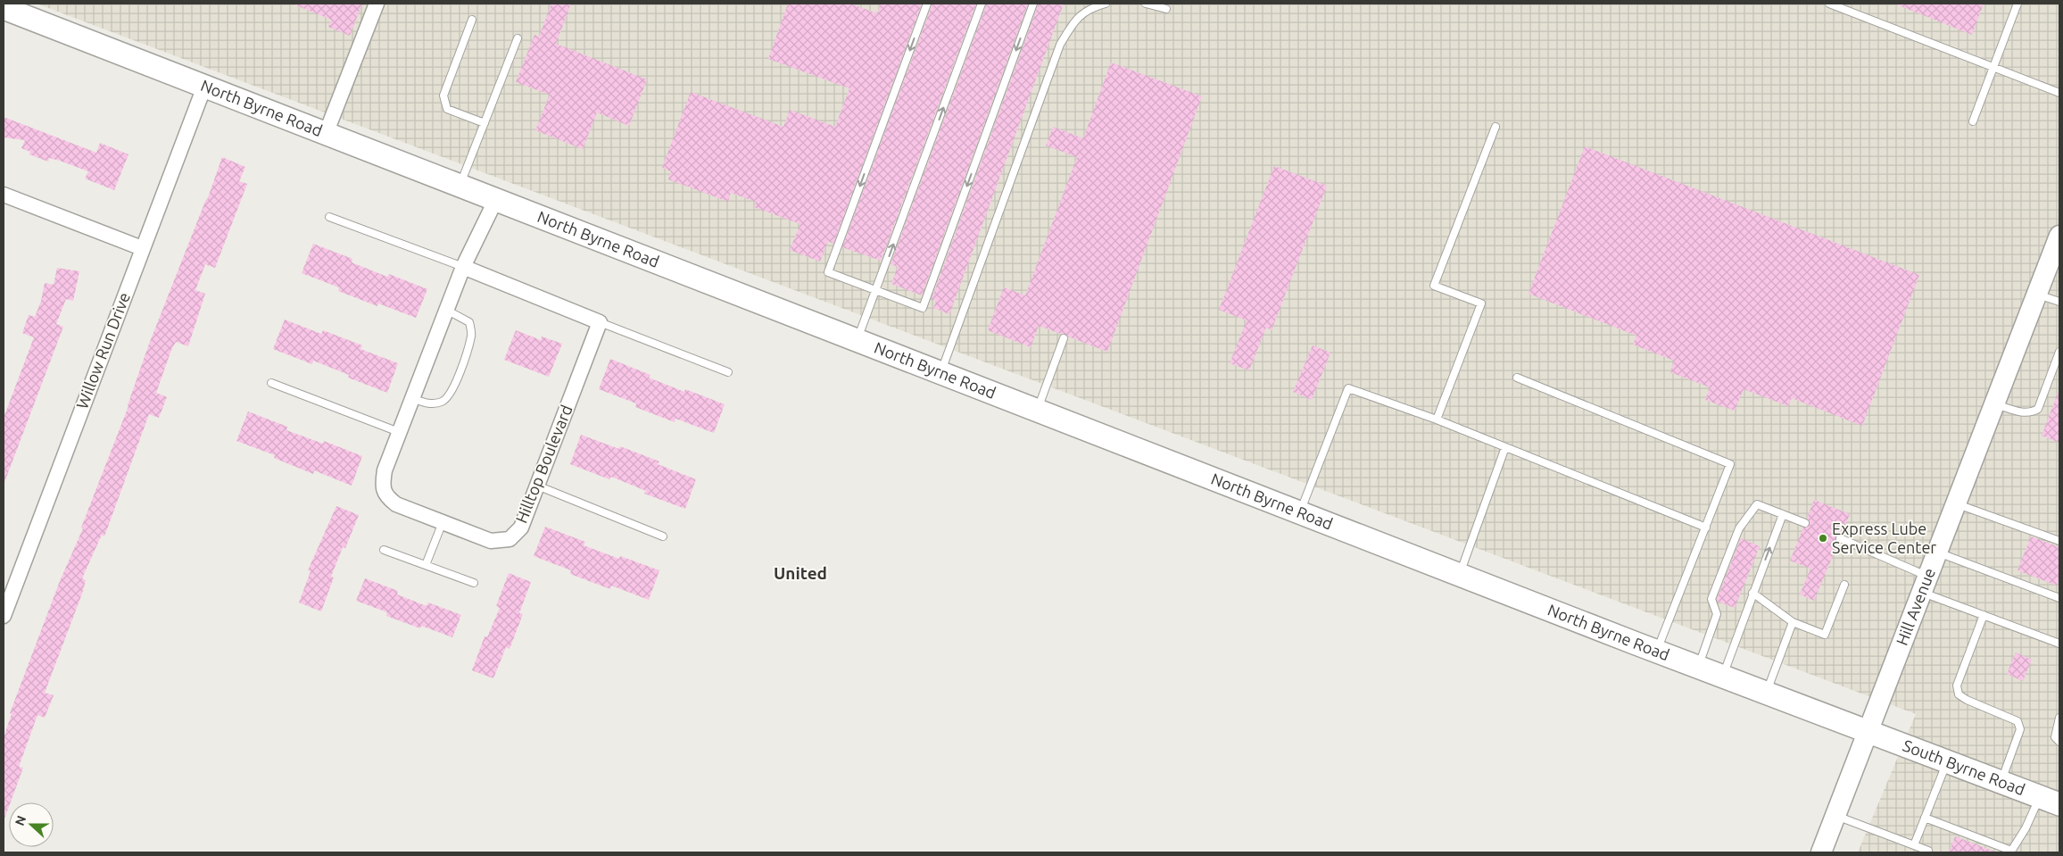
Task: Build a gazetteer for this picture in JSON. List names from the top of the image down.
{
  "streets": {
    "main road": ["North Byrne Road", "Hill Avenue", "South Byrne Road"],
    "street": ["Willow Run Drive", "Hilltop Boulevard"]
  },
  "crossings": [
    ["North Byrne Road", "Willow Run Drive"],
    ["North Byrne Road", "Hilltop Boulevard"],
    ["North Byrne Road", "Hill Avenue"],
    ["North Byrne Road", "South Byrne Road"],
    ["Hill Avenue", "South Byrne Road"]
  ],
  "districts": ["United"],
  "places": ["Express Lube Service Center"],
  "north": "left"
}
